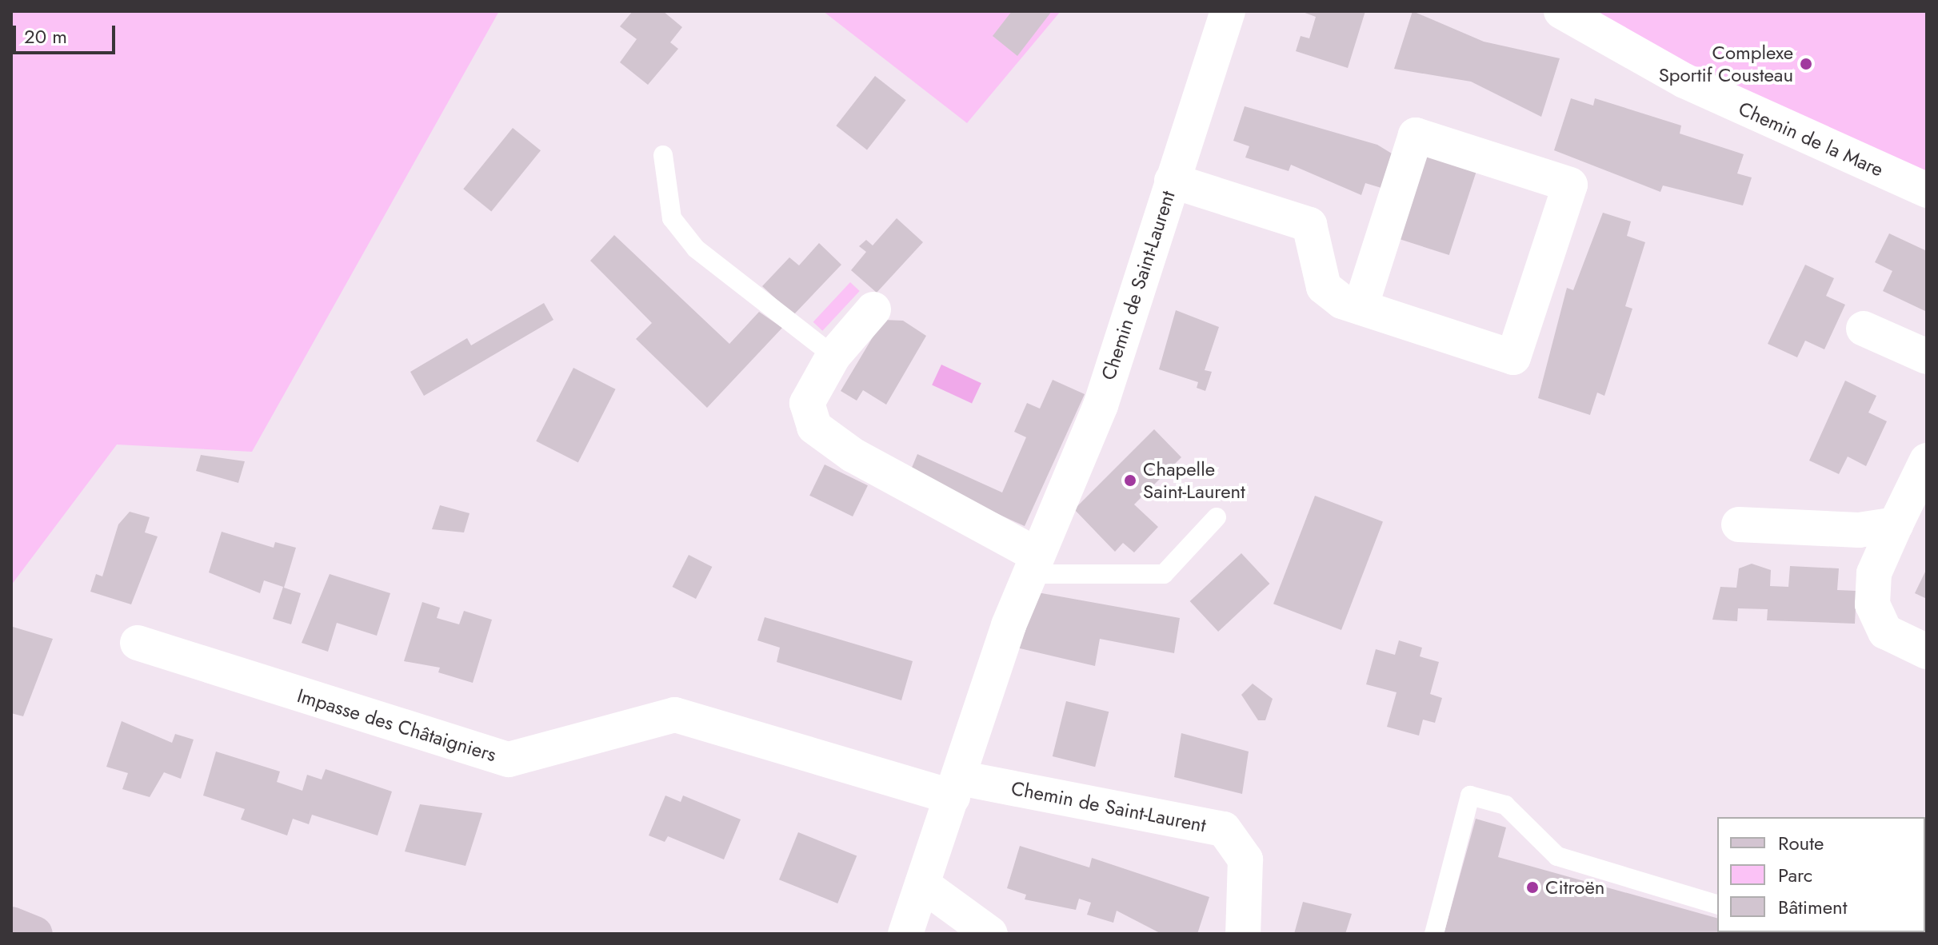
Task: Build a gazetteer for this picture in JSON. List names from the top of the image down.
{
  "streets": {
    "street": ["Chemin de la Mare", "Chemin de Saint-Laurent", "Impasse des Châtaigniers"]
  },
  "crossings": [
    ["Chemin de Saint-Laurent", "Impasse des Châtaigniers"]
  ],
  "places": ["Complexe Sportif Cousteau", "Chapelle Saint-Laurent", "Citroën"],
  "legend": ["Route", "Parc", "Bâtiment"],
  "scale_bar": "20 m"
}
